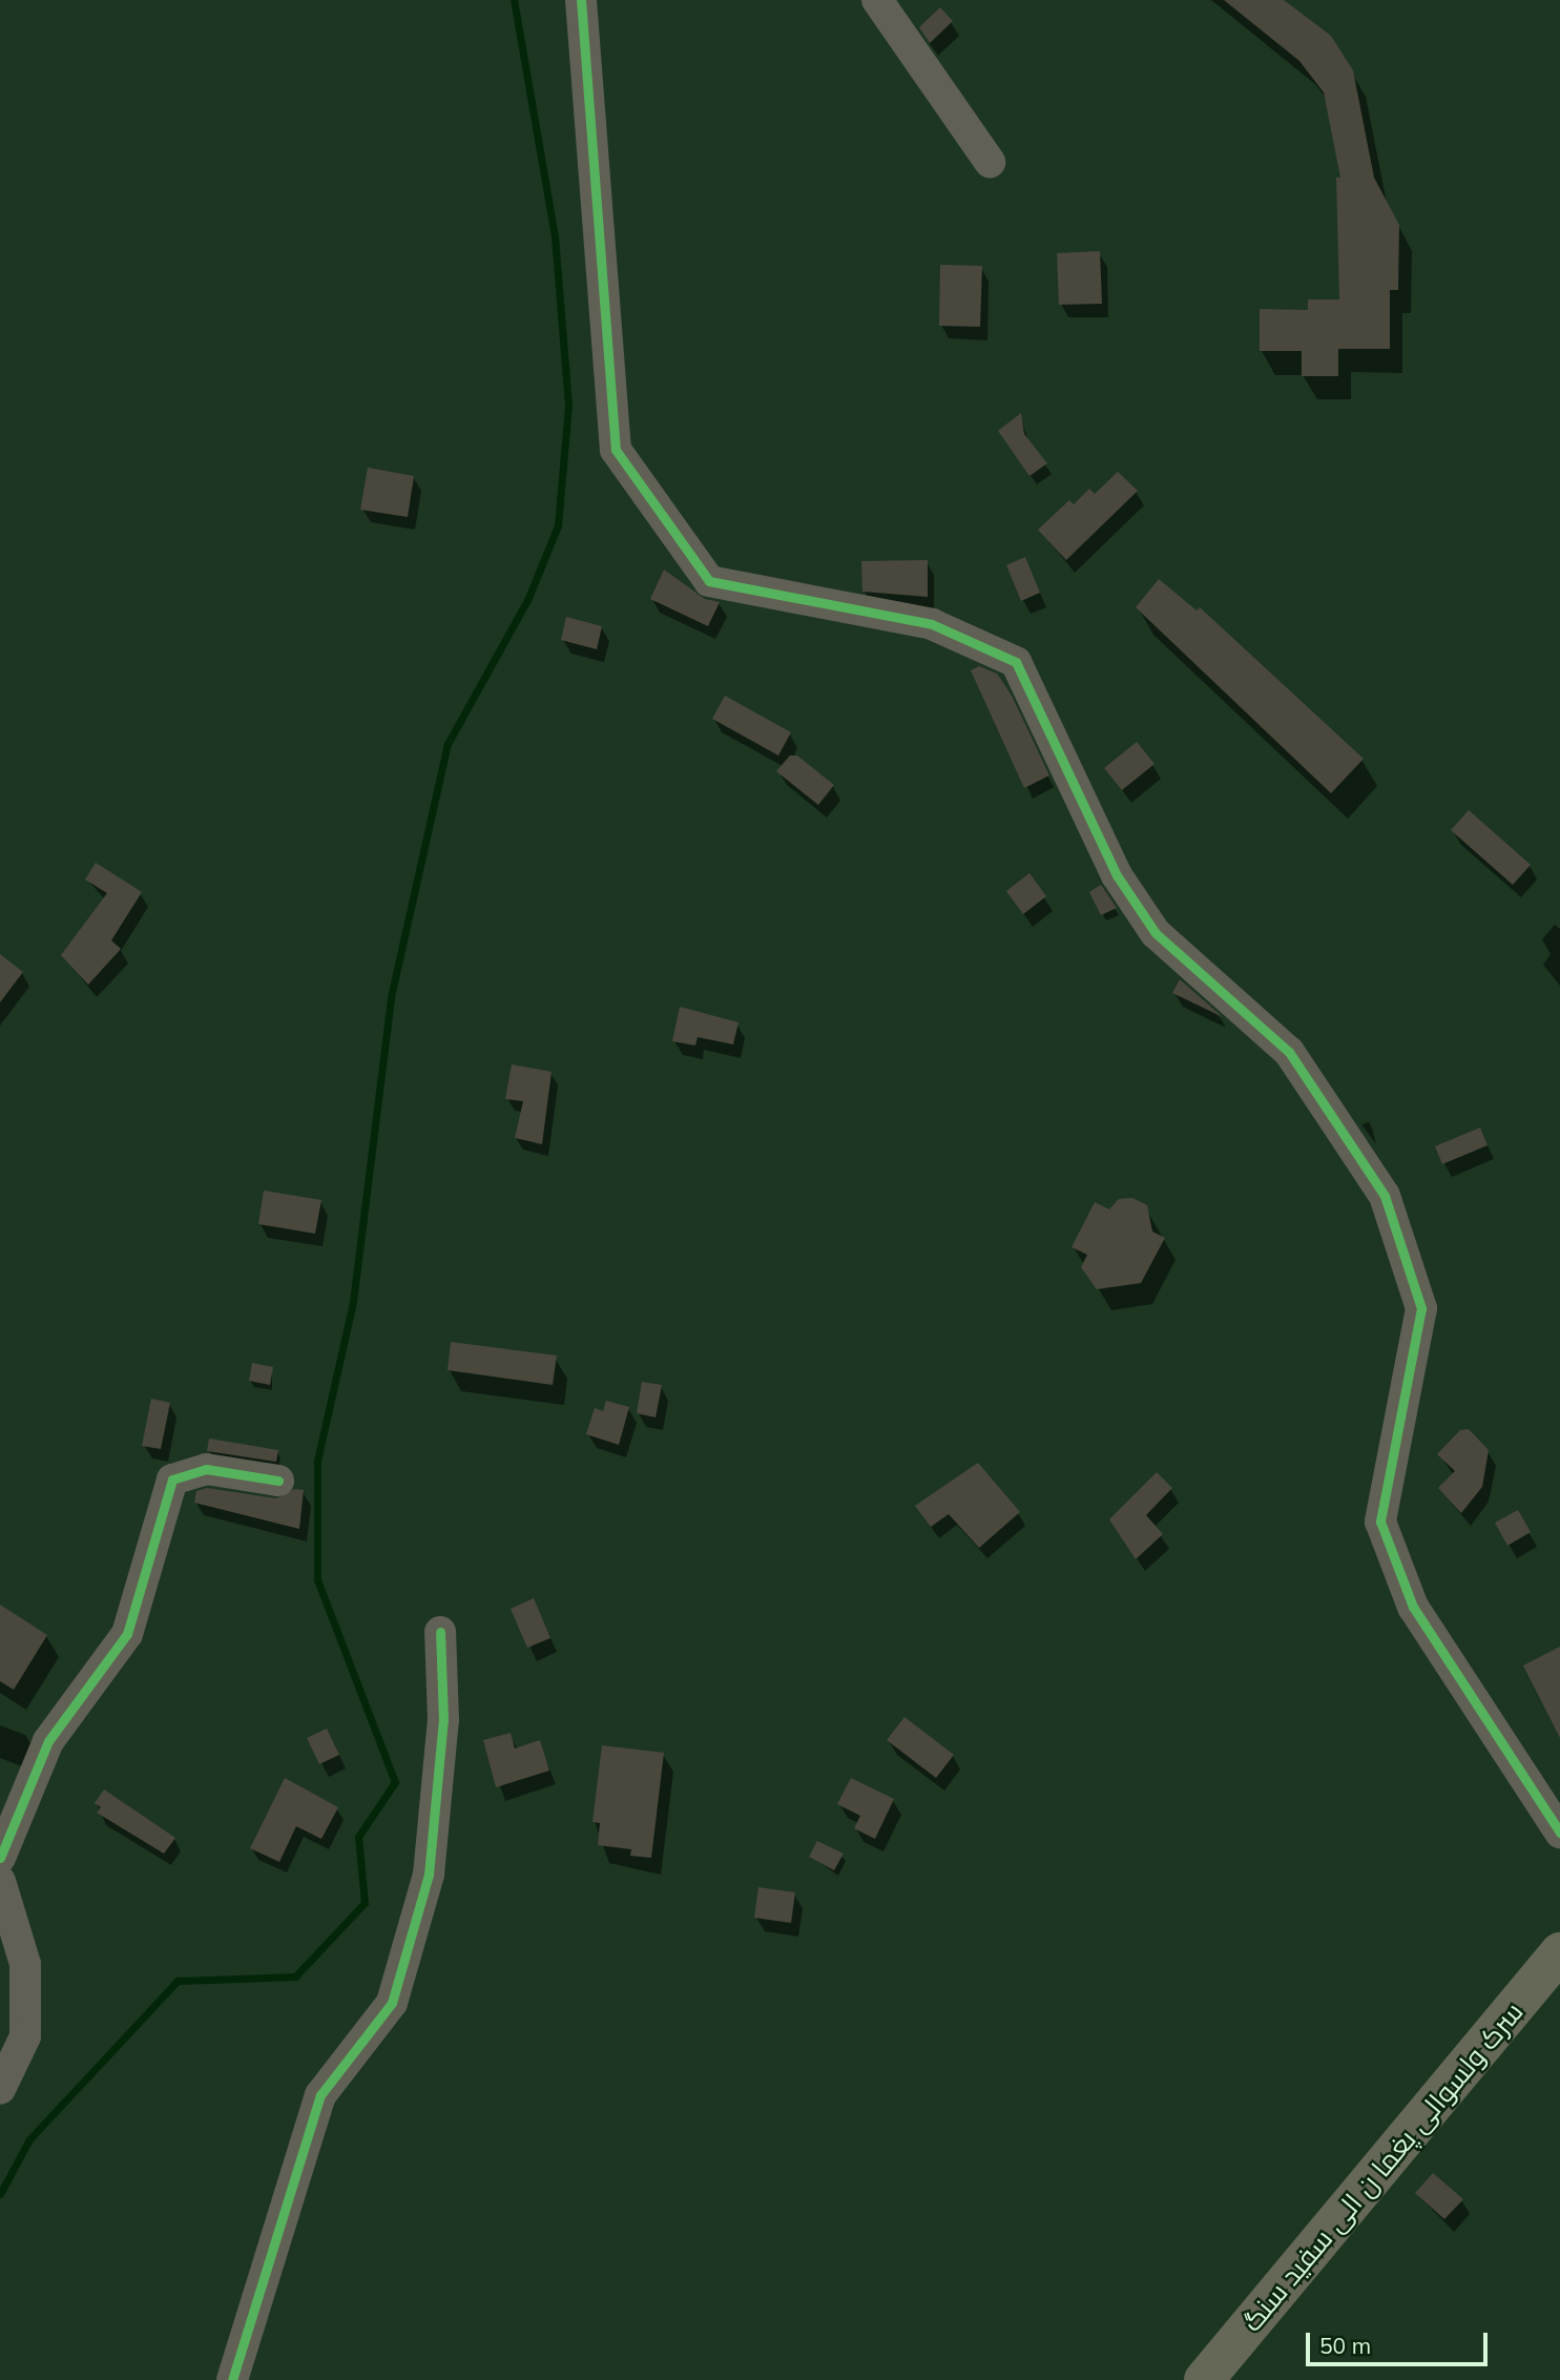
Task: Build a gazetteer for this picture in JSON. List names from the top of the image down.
{
  "streets": {
    "main road": ["سرک ولسوالی پغما ن الی سفید سنگ"]
  },
  "scale_bar": "50 m"
}
